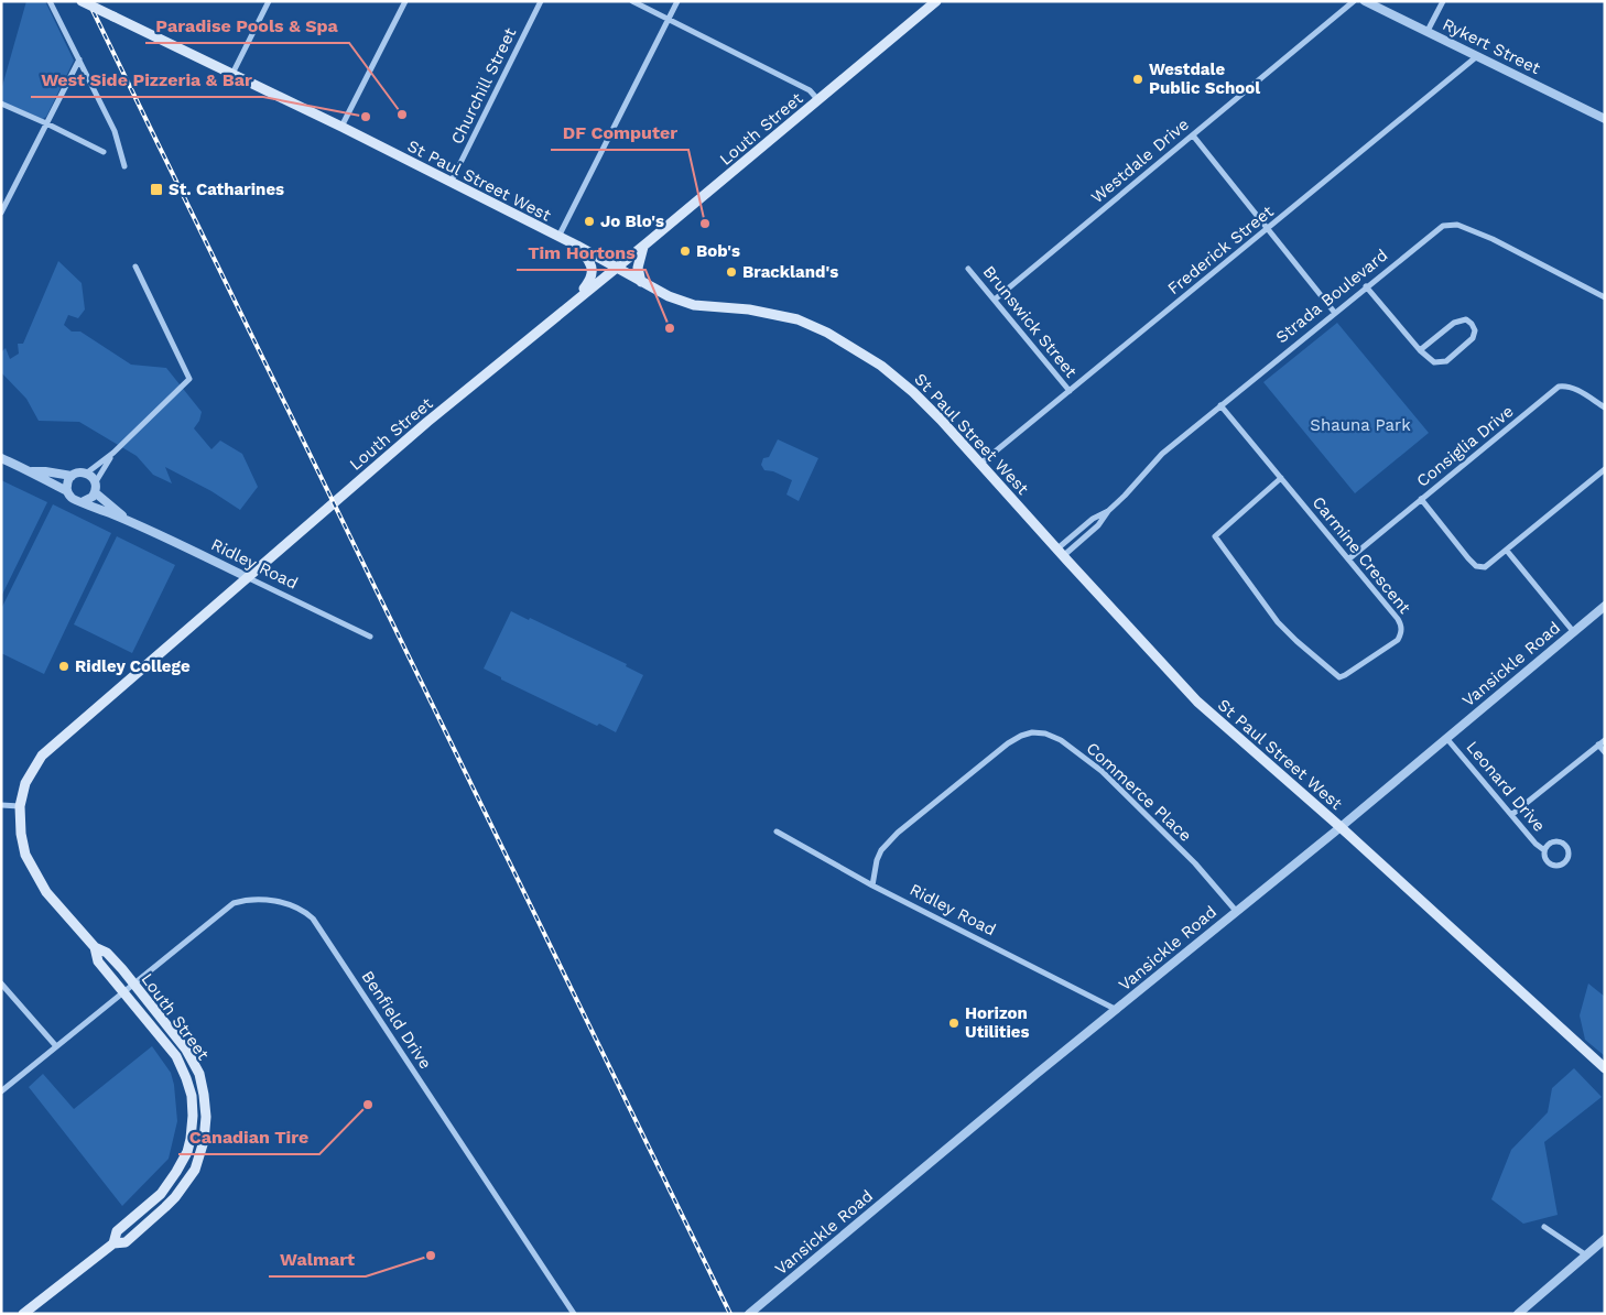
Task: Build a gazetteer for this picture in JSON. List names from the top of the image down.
{
  "streets": {
    "main road": ["Louth Street", "St Paul Street West"],
    "street": [
      "Rykert Street",
      "Churchill Street",
      "Westdale Drive",
      "Frederick Street",
      "Strada Boulevard",
      "Brunswick Street",
      "Consiglia Drive",
      "Carmine Crescent",
      "Ridley Road",
      "Vansickle Road",
      "Leonard Drive",
      "Commerce Place",
      "Benfield Drive"
    ]
  },
  "crossings": [
    ["Rykert Street", "Frederick Street"],
    ["Churchill Street", "St Paul Street West"],
    ["Louth Street", "St Paul Street West"],
    ["Louth Street", "Ridley Road"],
    ["Louth Street", "Benfield Drive"],
    ["Westdale Drive", "Brunswick Street"],
    ["St Paul Street West", "Frederick Street"],
    ["St Paul Street West", "Strada Boulevard"],
    ["St Paul Street West", "Vansickle Road"],
    ["Frederick Street", "Brunswick Street"],
    ["Strada Boulevard", "Carmine Crescent"],
    ["Consiglia Drive", "Carmine Crescent"],
    ["Ridley Road", "Vansickle Road"],
    ["Ridley Road", "Commerce Place"],
    ["Vansickle Road", "Leonard Drive"],
    ["Vansickle Road", "Commerce Place"]
  ],
  "parks": ["Shauna Park"],
  "places": {
    "other": [
      "Westdale Public School",
      "Paradise Pools & Spa",
      "West Side Pizzeria & Bar",
      "Jo Blo's",
      "DF Computer",
      "Bob's",
      "Brackland's",
      "Tim Hortons",
      "Ridley College",
      "Horizon Utilities",
      "Canadian Tire",
      "Walmart"
    ],
    "transit": ["St. Catharines"]
  }
}
